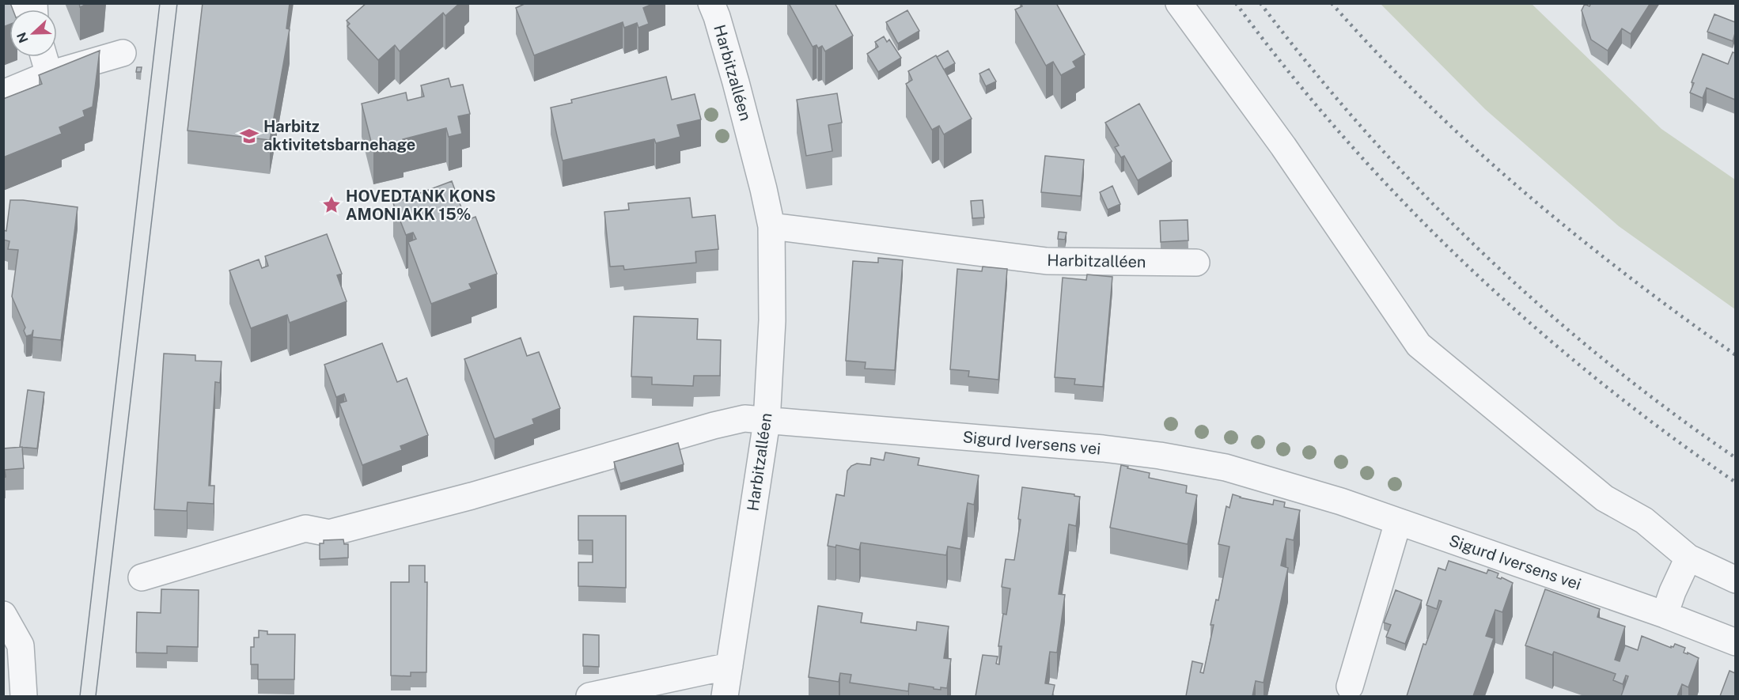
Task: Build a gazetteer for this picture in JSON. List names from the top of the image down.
{
  "streets": {
    "street": ["Harbitzalléen", "Sigurd Iversens vei"]
  },
  "crossings": [
    ["Harbitzalléen", "Sigurd Iversens vei"]
  ],
  "places": {
    "school or university": ["Harbitz aktivitetsbarnehage"],
    "place": ["HOVEDTANK KONS AMONIAKK 15%"]
  },
  "north": "left"
}
